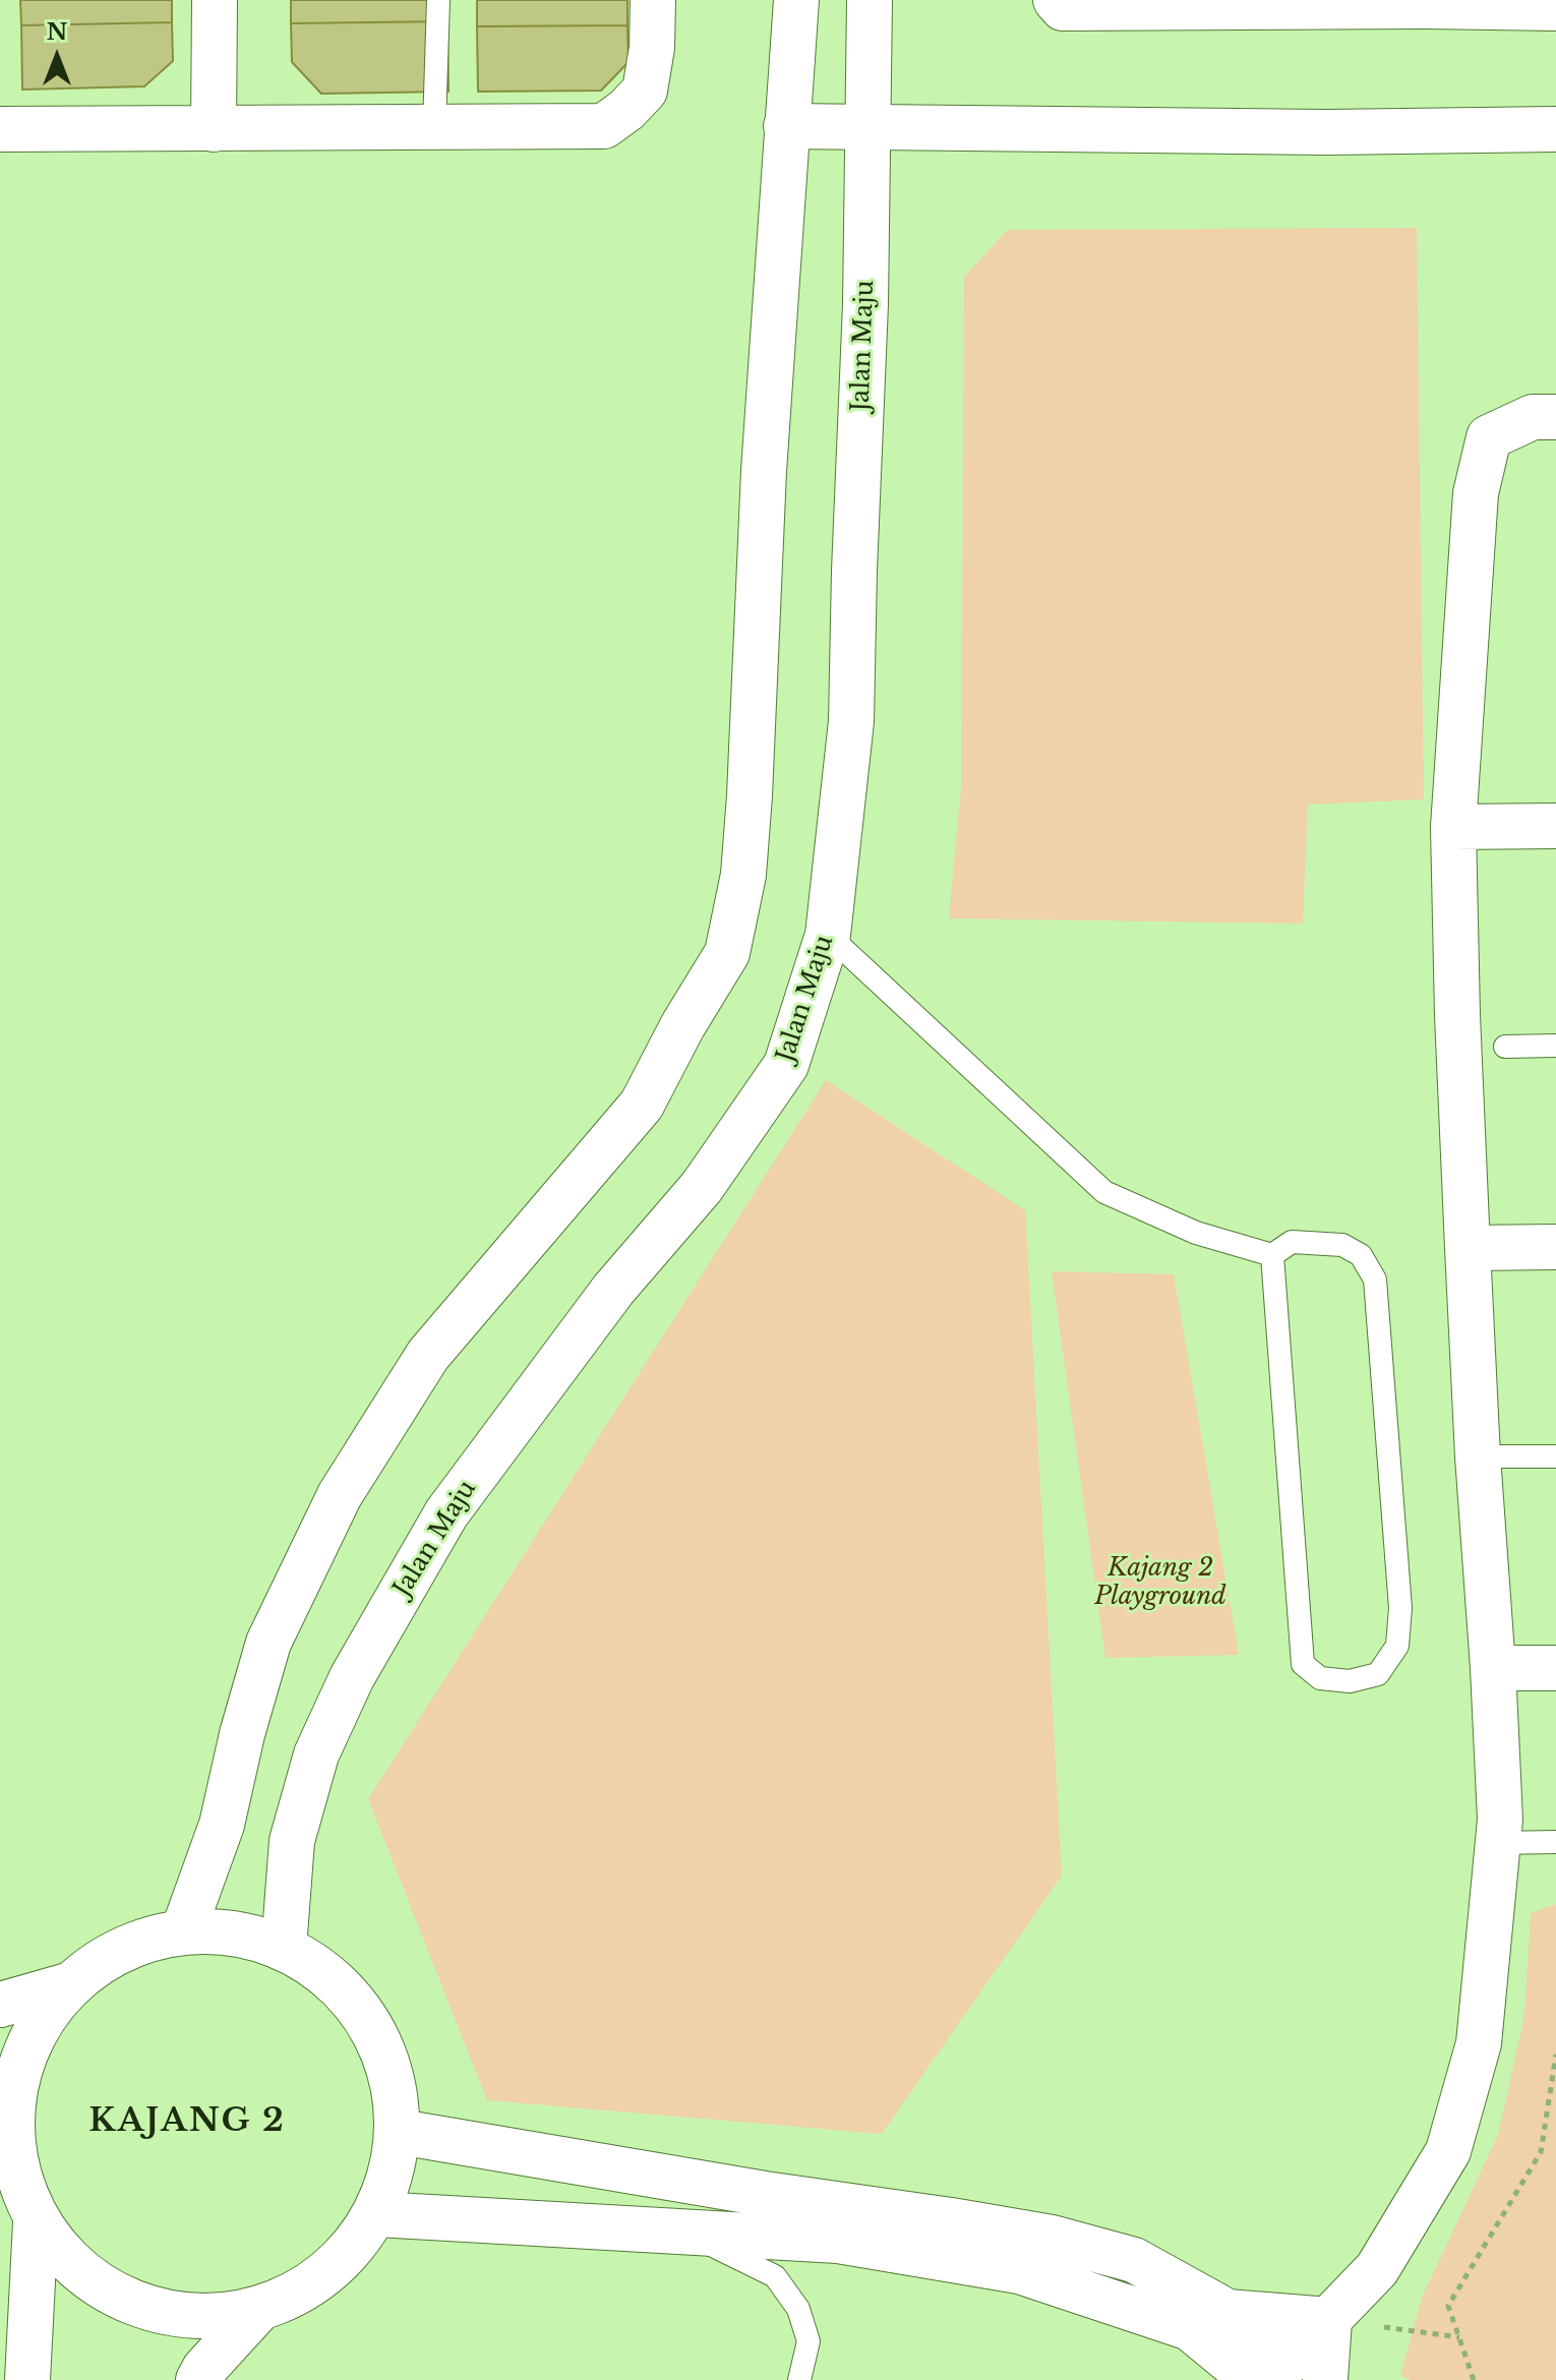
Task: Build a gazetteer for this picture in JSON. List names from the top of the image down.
{
  "streets": {
    "street": ["Jalan Maju"]
  },
  "districts": ["KAJANG 2"],
  "parks": ["Kajang 2 Playground"],
  "north": "top"
}
